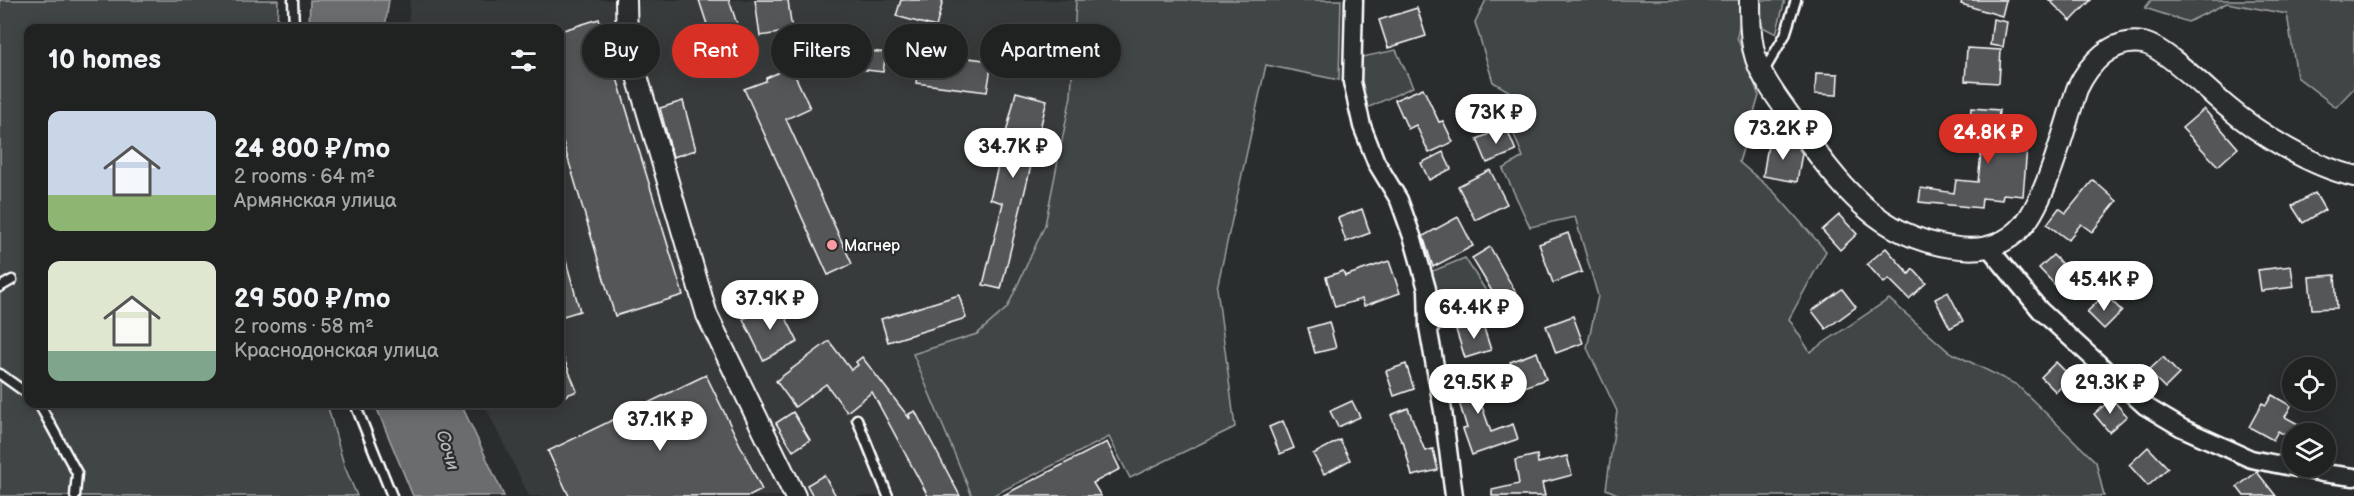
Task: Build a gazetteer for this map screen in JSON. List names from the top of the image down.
{
  "water": ["Сочи"],
  "places": ["Магнер"],
  "page": {
    "chip": [
      "Buy",
      "Rent",
      "Filters",
      "New",
      "Apartment"
    ],
    "heading": "10 homes",
    "price": [
      "73K ₽",
      "73.2K ₽",
      "24.8K ₽",
      "34.7K ₽",
      "45.4K ₽",
      "37.9K ₽",
      "64.4K ₽",
      "29.5K ₽",
      "29.3K ₽",
      "37.1K ₽"
    ],
    "list": [
      {
        "name": "24 800 ₽/mo",
        "note": "2 rooms · 64 m² · Армянская улица"
      },
      {
        "name": "29 500 ₽/mo",
        "note": "2 rooms · 58 m² · Краснодонская улица"
      }
    ]
  }
}
